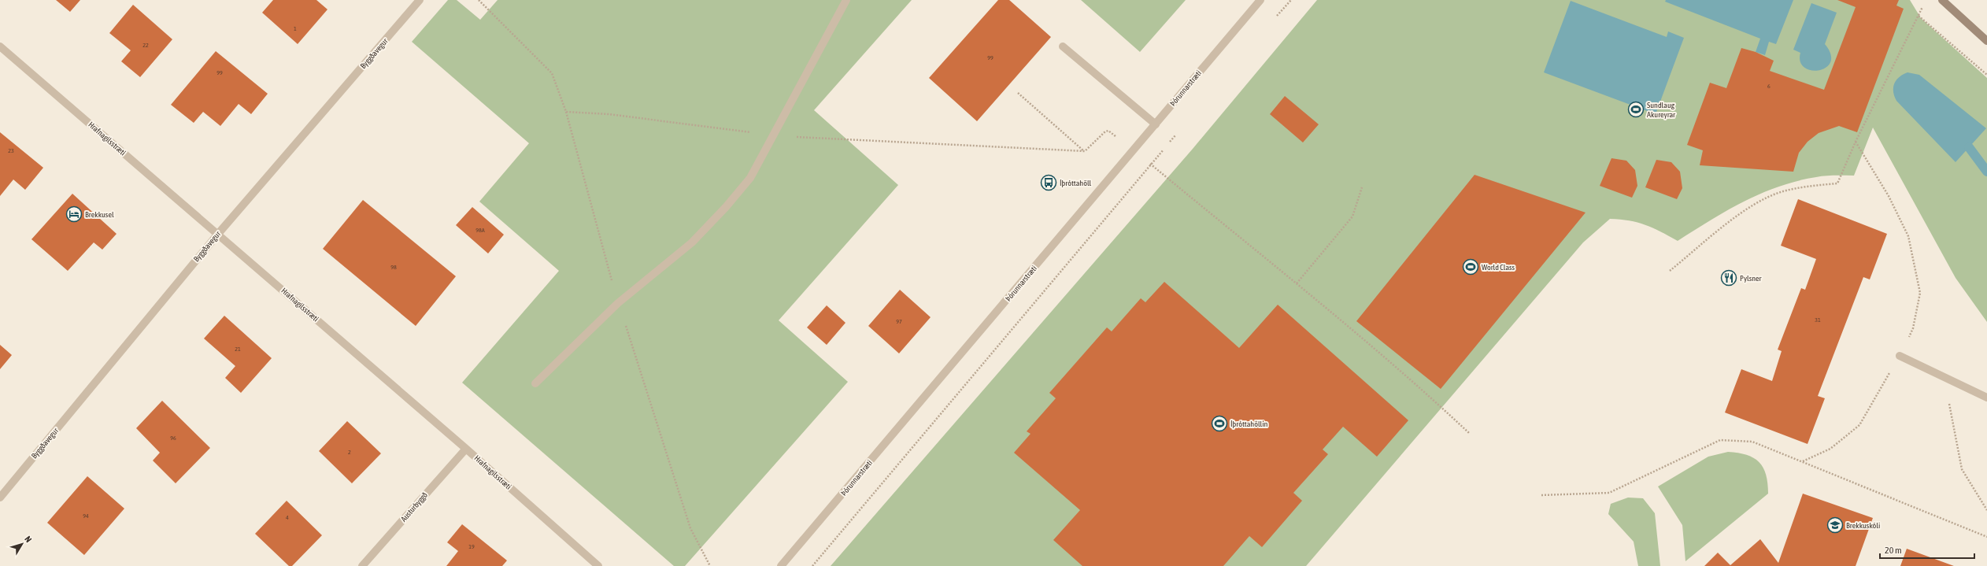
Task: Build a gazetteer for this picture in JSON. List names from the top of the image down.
{
  "streets": {
    "street": [
      "Byggðavegur",
      "Þórunnarstræti",
      "Hrafnagilsstræti",
      "Austurbyggð"
    ]
  },
  "crossings": [
    ["Byggðavegur", "Hrafnagilsstræti"],
    ["Hrafnagilsstræti", "Austurbyggð"]
  ],
  "places": {
    "sports": ["Sundlaug Akureyrar", "World Class", "Íþróttahöllin"],
    "bus stop": ["Íþróttahöll"],
    "hotel": ["Brekkusel"],
    "restaurant": ["Pylsner"],
    "school or university": ["Brekkuskóli"]
  },
  "house_numbers": [
    "1",
    "22",
    "99",
    "99",
    "6",
    "23",
    "98A",
    "98",
    "31",
    "97",
    "21",
    "96",
    "2",
    "94",
    "4",
    "19"
  ],
  "scale_bar": "20 m",
  "north": "top right"
}
